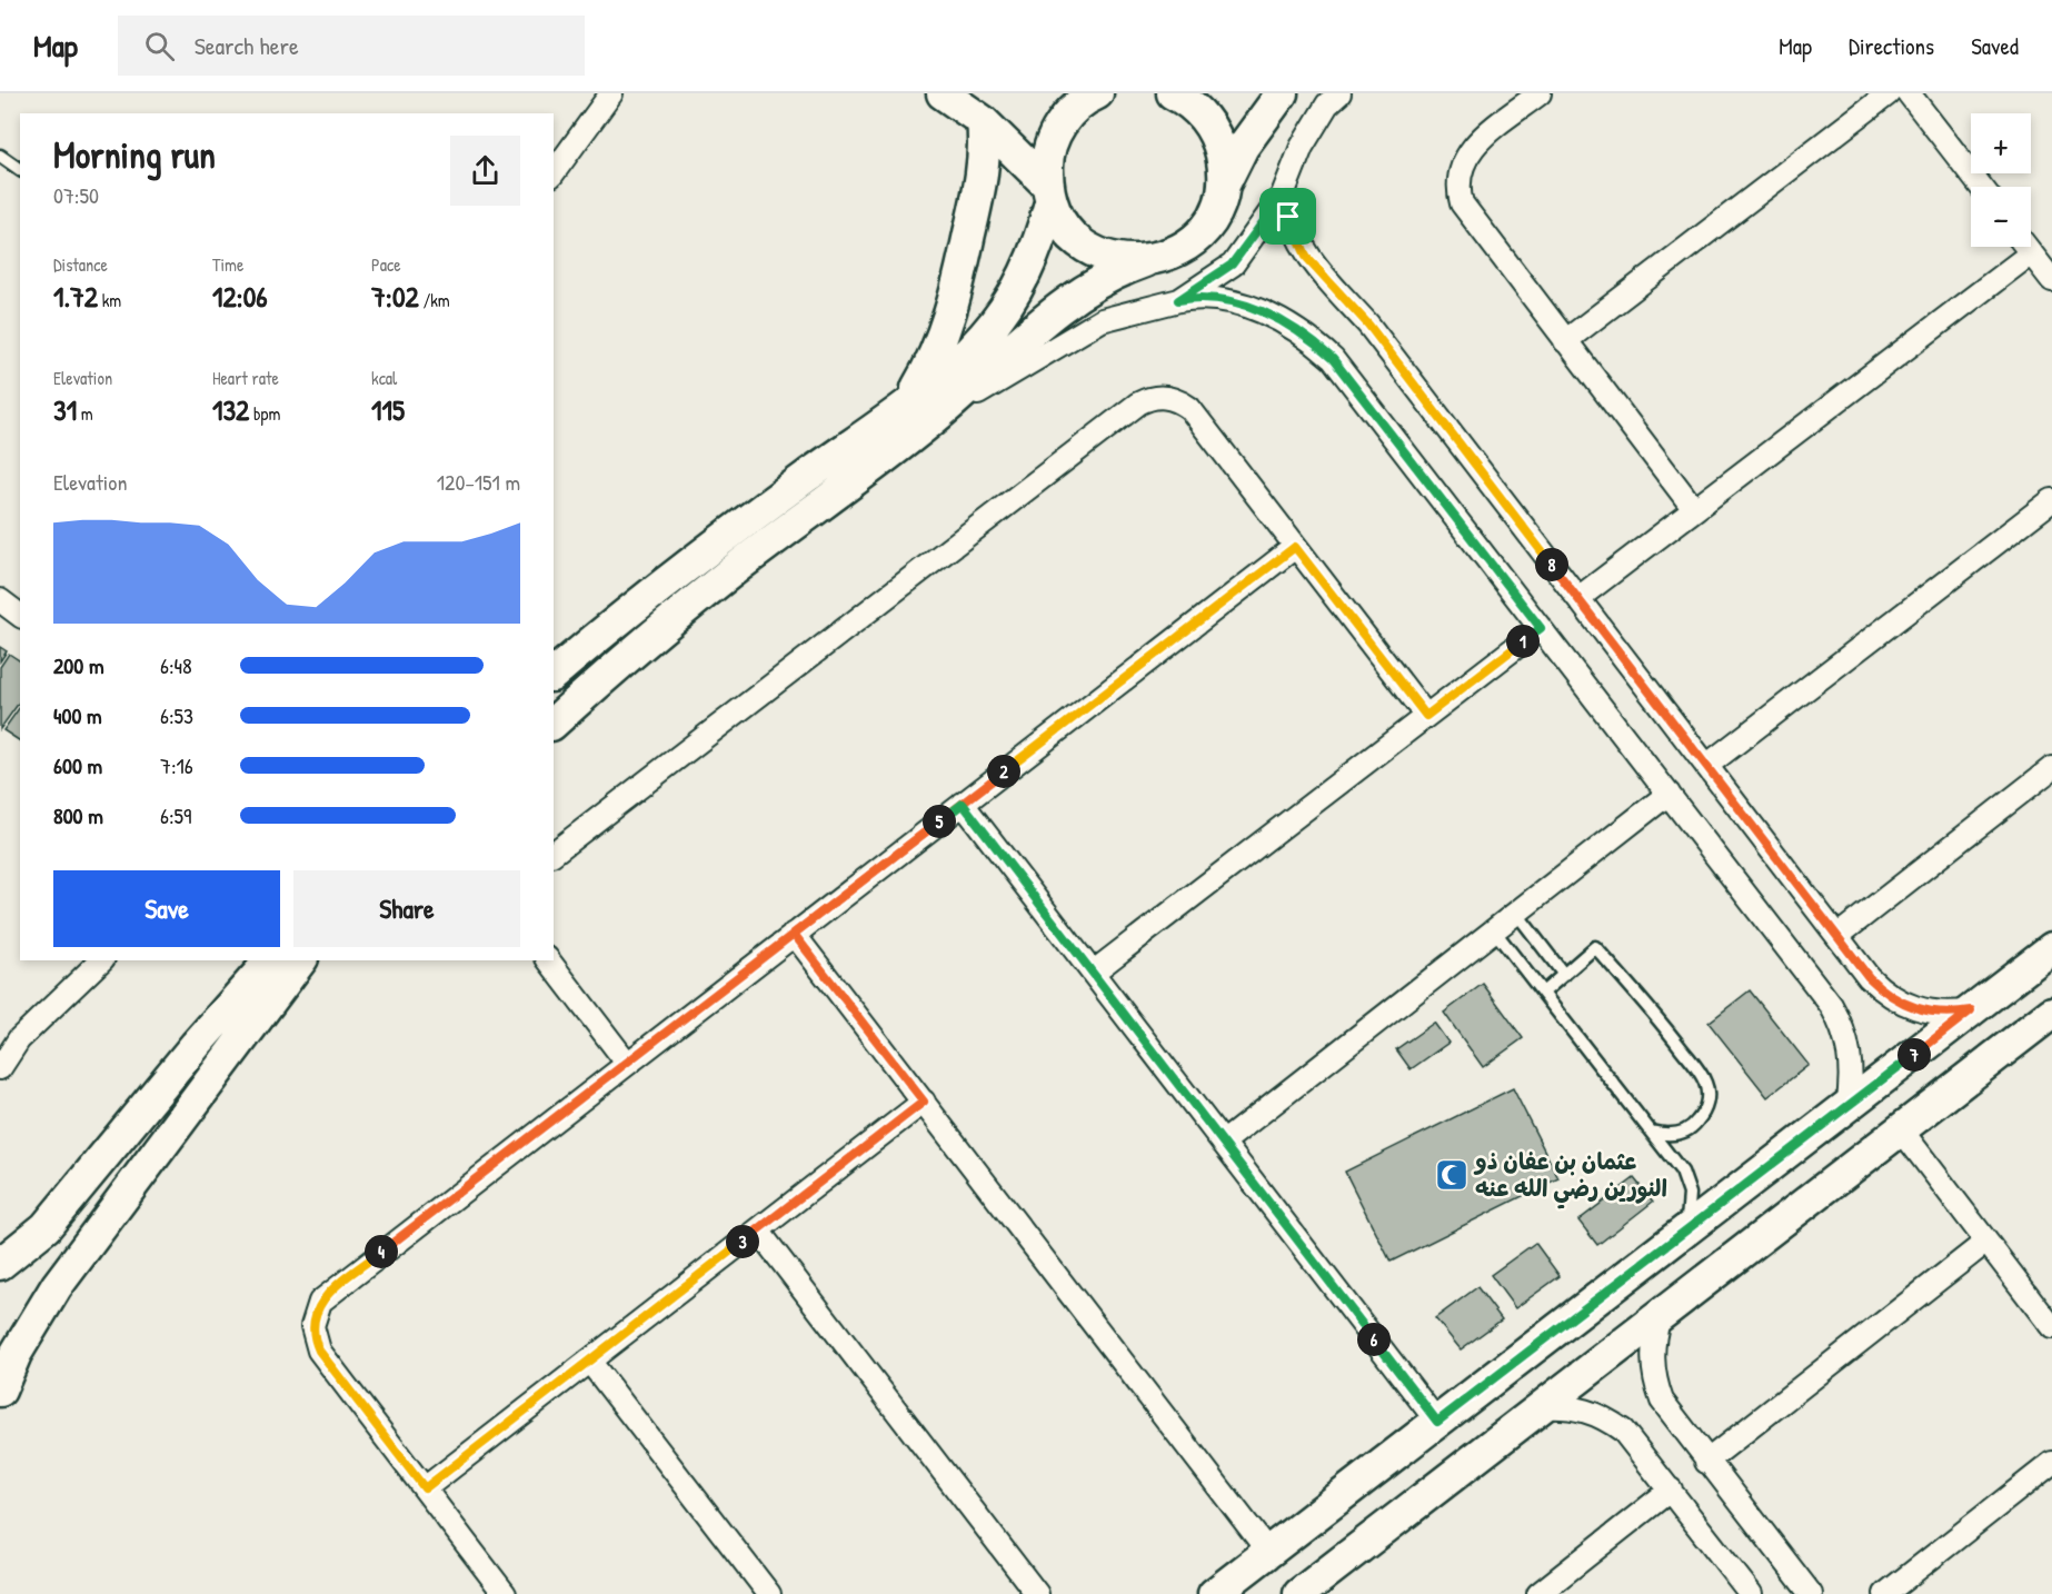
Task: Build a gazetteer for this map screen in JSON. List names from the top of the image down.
{
  "places": {
    "mosque": ["عثمان بن عفان ذو النورين رضي الله عنه"]
  },
  "page": {
    "header": "Map",
    "search": "Search here",
    "nav": ["Map", "Directions", "Saved"],
    "map_buttons": ["+", "−"],
    "heading": ["Morning run", "07:50"],
    "stats": [
      ["Distance", "1.72 km"],
      ["Time", "12:06"],
      ["Pace", "7:02 /km"],
      ["Elevation", "31 m"],
      ["Heart rate", "132 bpm"],
      ["kcal", "115"]
    ],
    "chart": ["Elevation", "120–151 m"],
    "pins": [
      "8",
      "1",
      "2",
      "5",
      "7",
      "3",
      "4",
      "6"
    ],
    "list": [
      {
        "name": "200 m",
        "note": "6:48"
      },
      {
        "name": "400 m",
        "note": "6:53"
      },
      {
        "name": "600 m",
        "note": "7:16"
      },
      {
        "name": "800 m",
        "note": "6:59"
      }
    ],
    "buttons": ["Save", "Share"]
  }
}
